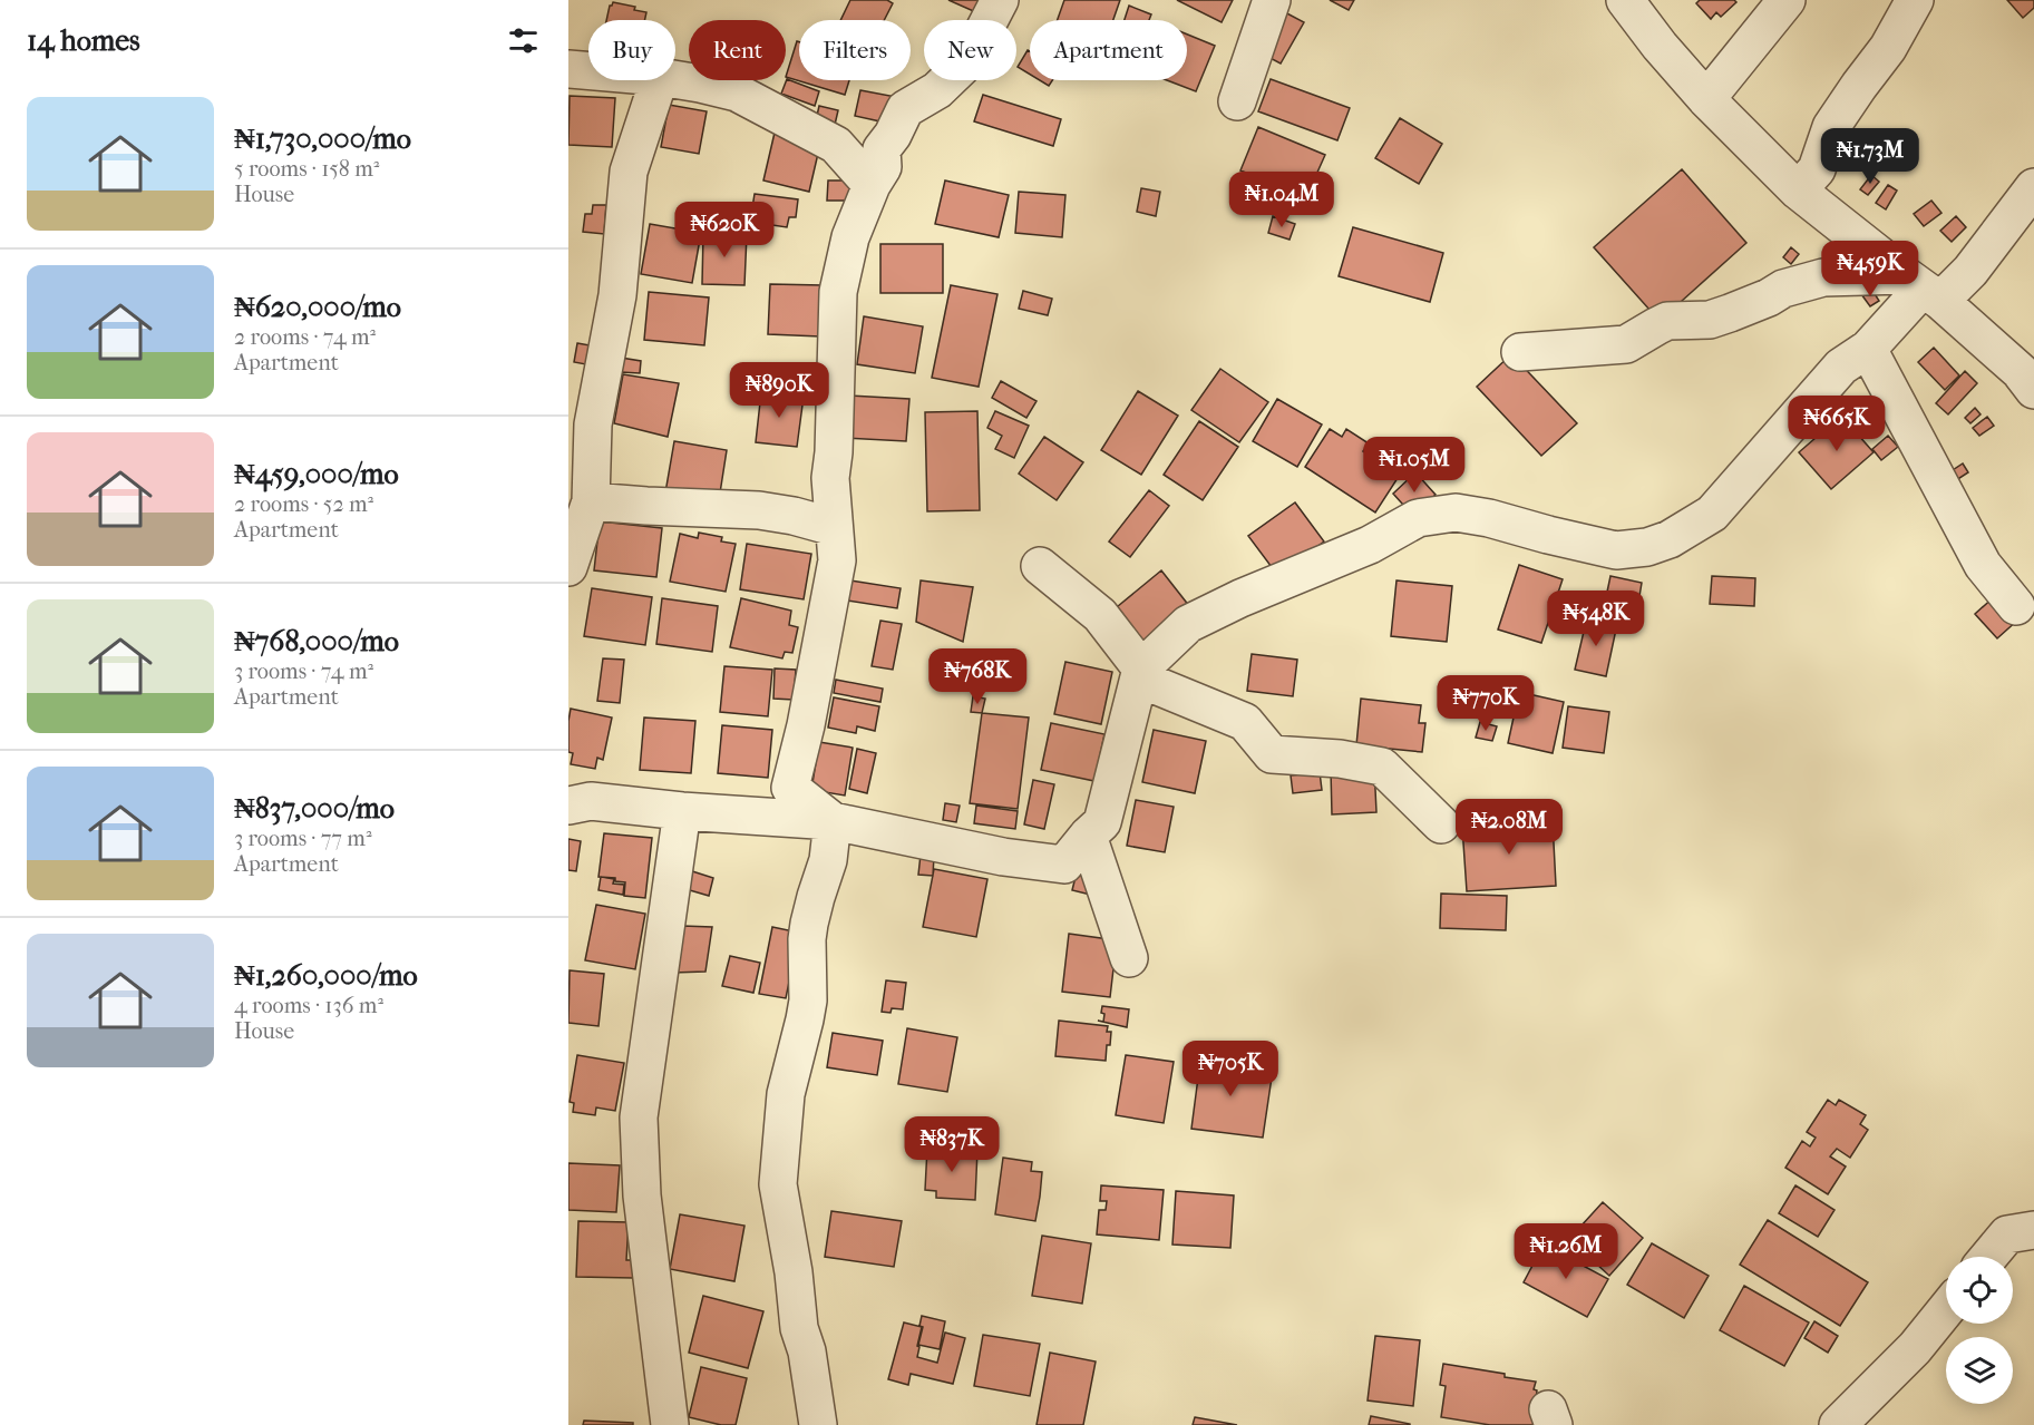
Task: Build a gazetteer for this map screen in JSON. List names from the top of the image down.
{
  "page": {
    "heading": "14 homes",
    "chip": [
      "Buy",
      "Rent",
      "Filters",
      "New",
      "Apartment"
    ],
    "list": [
      {
        "name": "₦1,730,000/mo",
        "note": "5 rooms · 158 m² · House"
      },
      {
        "name": "₦620,000/mo",
        "note": "2 rooms · 74 m² · Apartment"
      },
      {
        "name": "₦459,000/mo",
        "note": "2 rooms · 52 m² · Apartment"
      },
      {
        "name": "₦768,000/mo",
        "note": "3 rooms · 74 m² · Apartment"
      },
      {
        "name": "₦837,000/mo",
        "note": "3 rooms · 77 m² · Apartment"
      },
      {
        "name": "₦1,260,000/mo",
        "note": "4 rooms · 136 m² · House"
      }
    ],
    "price": [
      "₦1.73M",
      "₦1.04M",
      "₦620K",
      "₦459K",
      "₦890K",
      "₦665K",
      "₦1.05M",
      "₦548K",
      "₦768K",
      "₦770K",
      "₦2.08M",
      "₦705K",
      "₦837K",
      "₦1.26M"
    ]
  }
}
